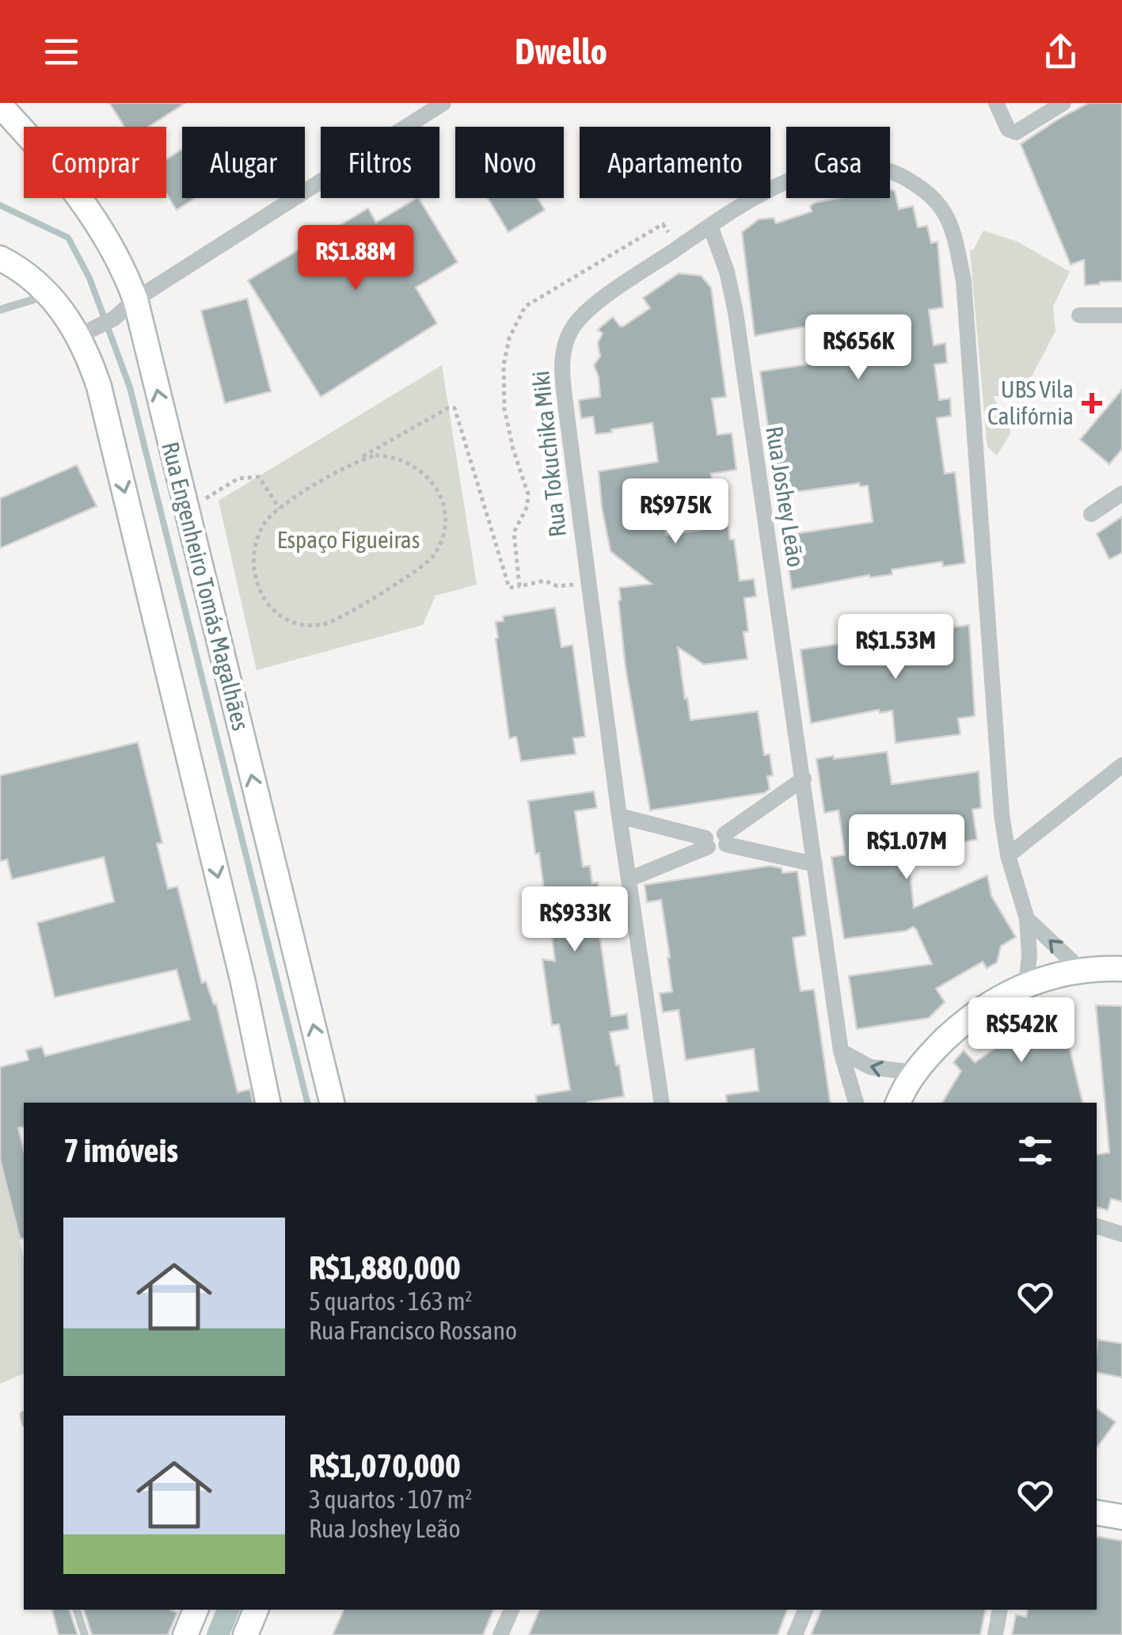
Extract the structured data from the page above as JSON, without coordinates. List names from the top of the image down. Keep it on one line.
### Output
{"streets":{"street":["Rua Tokuchika Miki","Rua Joshey Leão","Rua Engenheiro Tomás Magalhães"]},"crossings":[["Rua Tokuchika Miki","Rua Joshey Leão"]],"parks":["Espaço Figueiras"],"places":{"health":["UBS Vila Califórnia"]},"page":{"header":"Dwello","chip":["Comprar","Alugar","Filtros","Novo","Apartamento","Casa"],"price":["R$1.88M","R$656K","R$975K","R$1.53M","R$1.07M","R$933K","R$542K"],"heading":"7 imóveis","list":[{"name":"R$1,880,000","note":"5 quartos · 163 m² · Rua Francisco Rossano"},{"name":"R$1,070,000","note":"3 quartos · 107 m² · Rua Joshey Leão"}]}}
